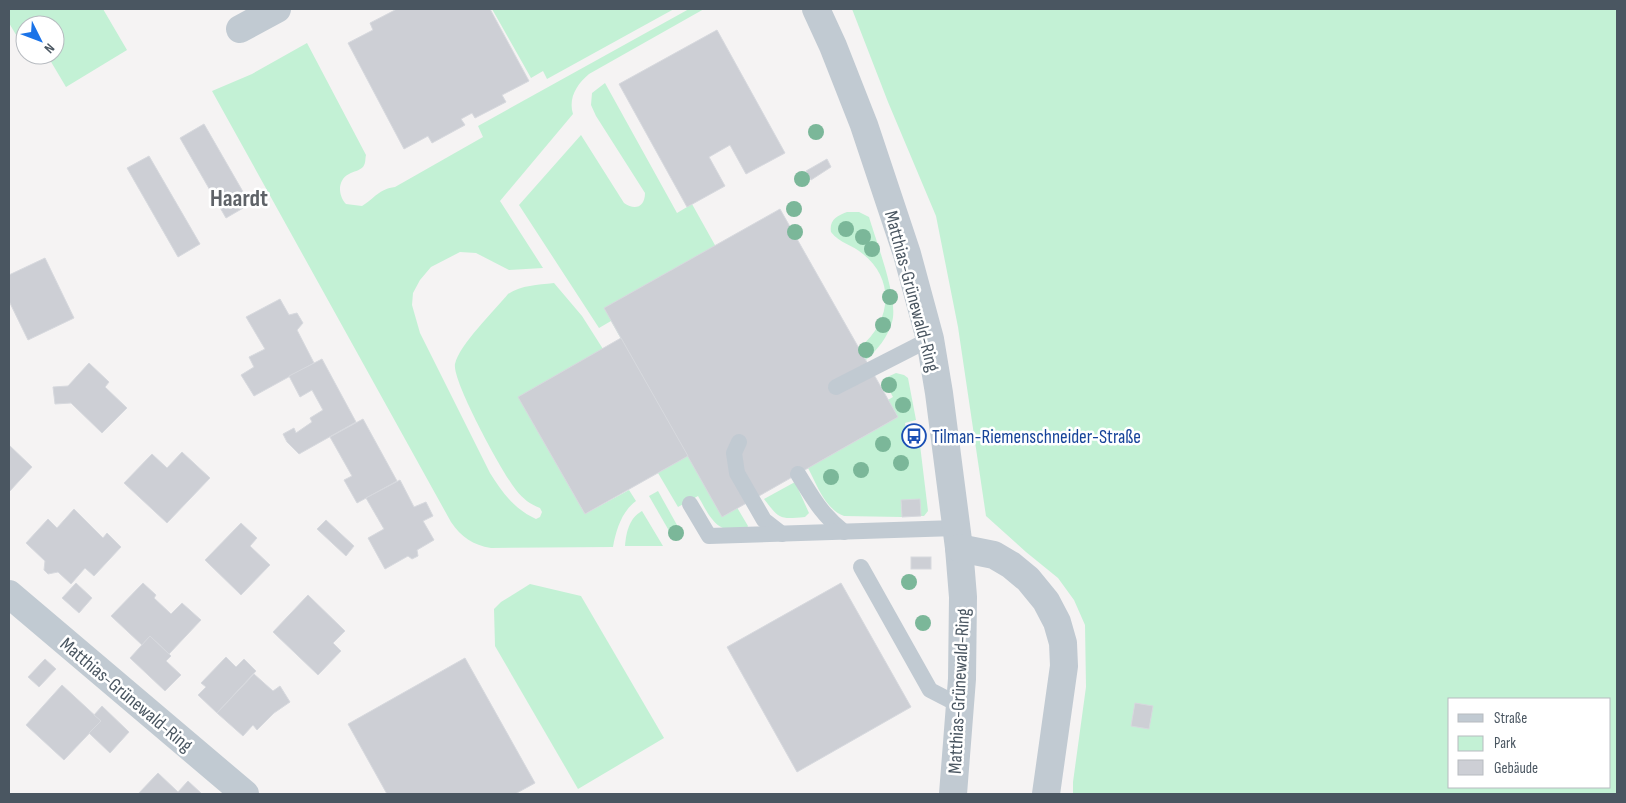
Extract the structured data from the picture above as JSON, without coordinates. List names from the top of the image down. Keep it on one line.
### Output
{"streets":{"street":["Matthias-Grünewald-Ring"]},"districts":["Haardt"],"places":{"bus stop":["Tilman-Riemenschneider-Straße"]},"legend":["Straße","Park","Gebäude"],"north":"bottom right"}
